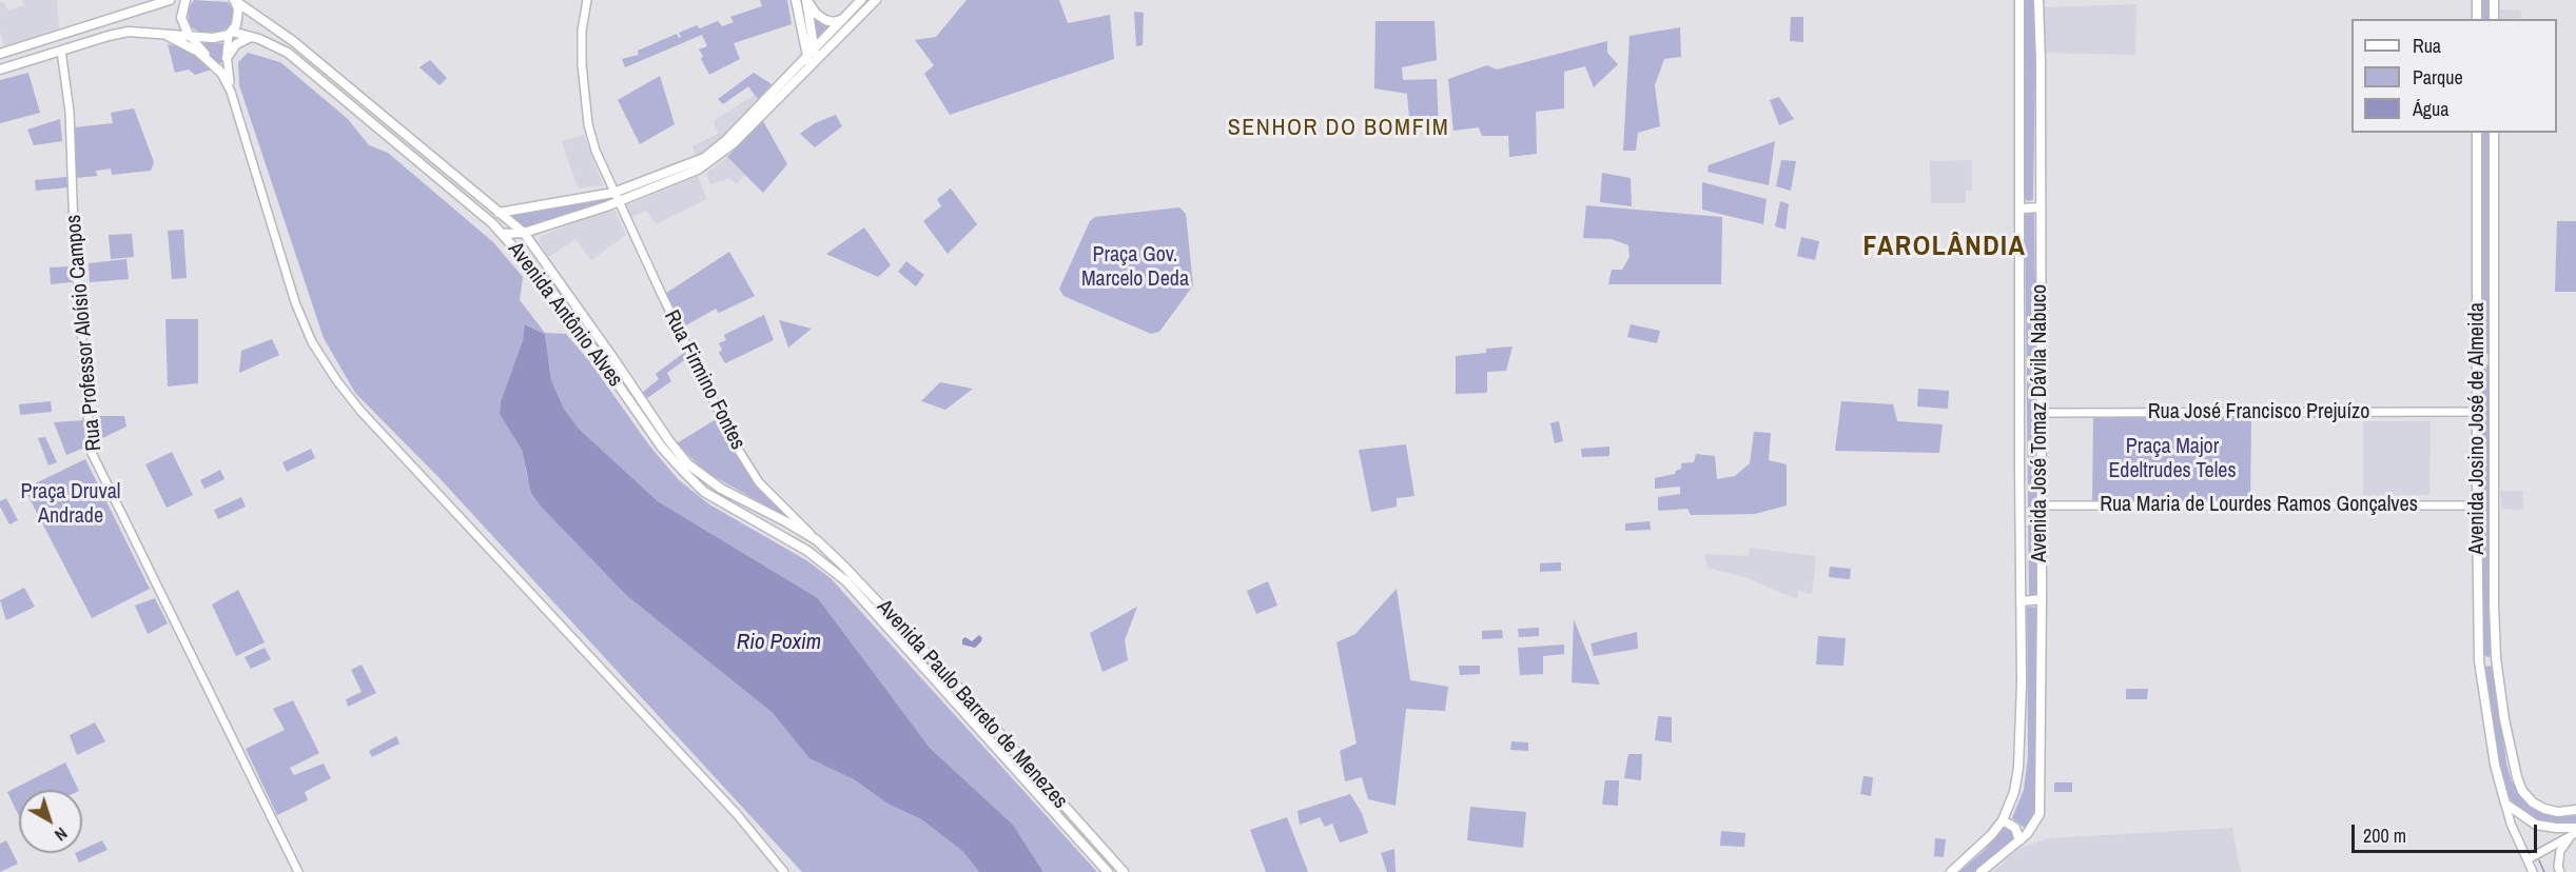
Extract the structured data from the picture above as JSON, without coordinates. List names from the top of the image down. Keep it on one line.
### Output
{"streets":{"main road":["Avenida Antônio Alves","Avenida José Tomaz Dávila Nabuco","Avenida Josino José de Almeida","Avenida Paulo Barreto de Menezes"],"street":["Rua Professor Aloísio Campos","Rua Firmino Fontes","Rua José Francisco Prejuízo","Rua Maria de Lourdes Ramos Gonçalves"]},"crossings":[["Avenida Antônio Alves","Rua Professor Aloísio Campos"],["Avenida Antônio Alves","Rua Firmino Fontes"],["Avenida Antônio Alves","Avenida Paulo Barreto de Menezes"],["Rua Firmino Fontes","Avenida Paulo Barreto de Menezes"],["Rua José Francisco Prejuízo","Avenida José Tomaz Dávila Nabuco"],["Rua José Francisco Prejuízo","Avenida Josino José de Almeida"],["Avenida José Tomaz Dávila Nabuco","Rua Maria de Lourdes Ramos Gonçalves"],["Avenida Josino José de Almeida","Rua Maria de Lourdes Ramos Gonçalves"]],"districts":["SENHOR DO BOMFIM","FAROLÂNDIA"],"water":["Rio Poxim"],"parks":["Praça Gov. Marcelo Deda","Praça Major Edeltrudes Teles","Praça Druval Andrade"],"legend":["Rua","Parque","Água"],"scale_bar":"200 m","north":"bottom right"}
